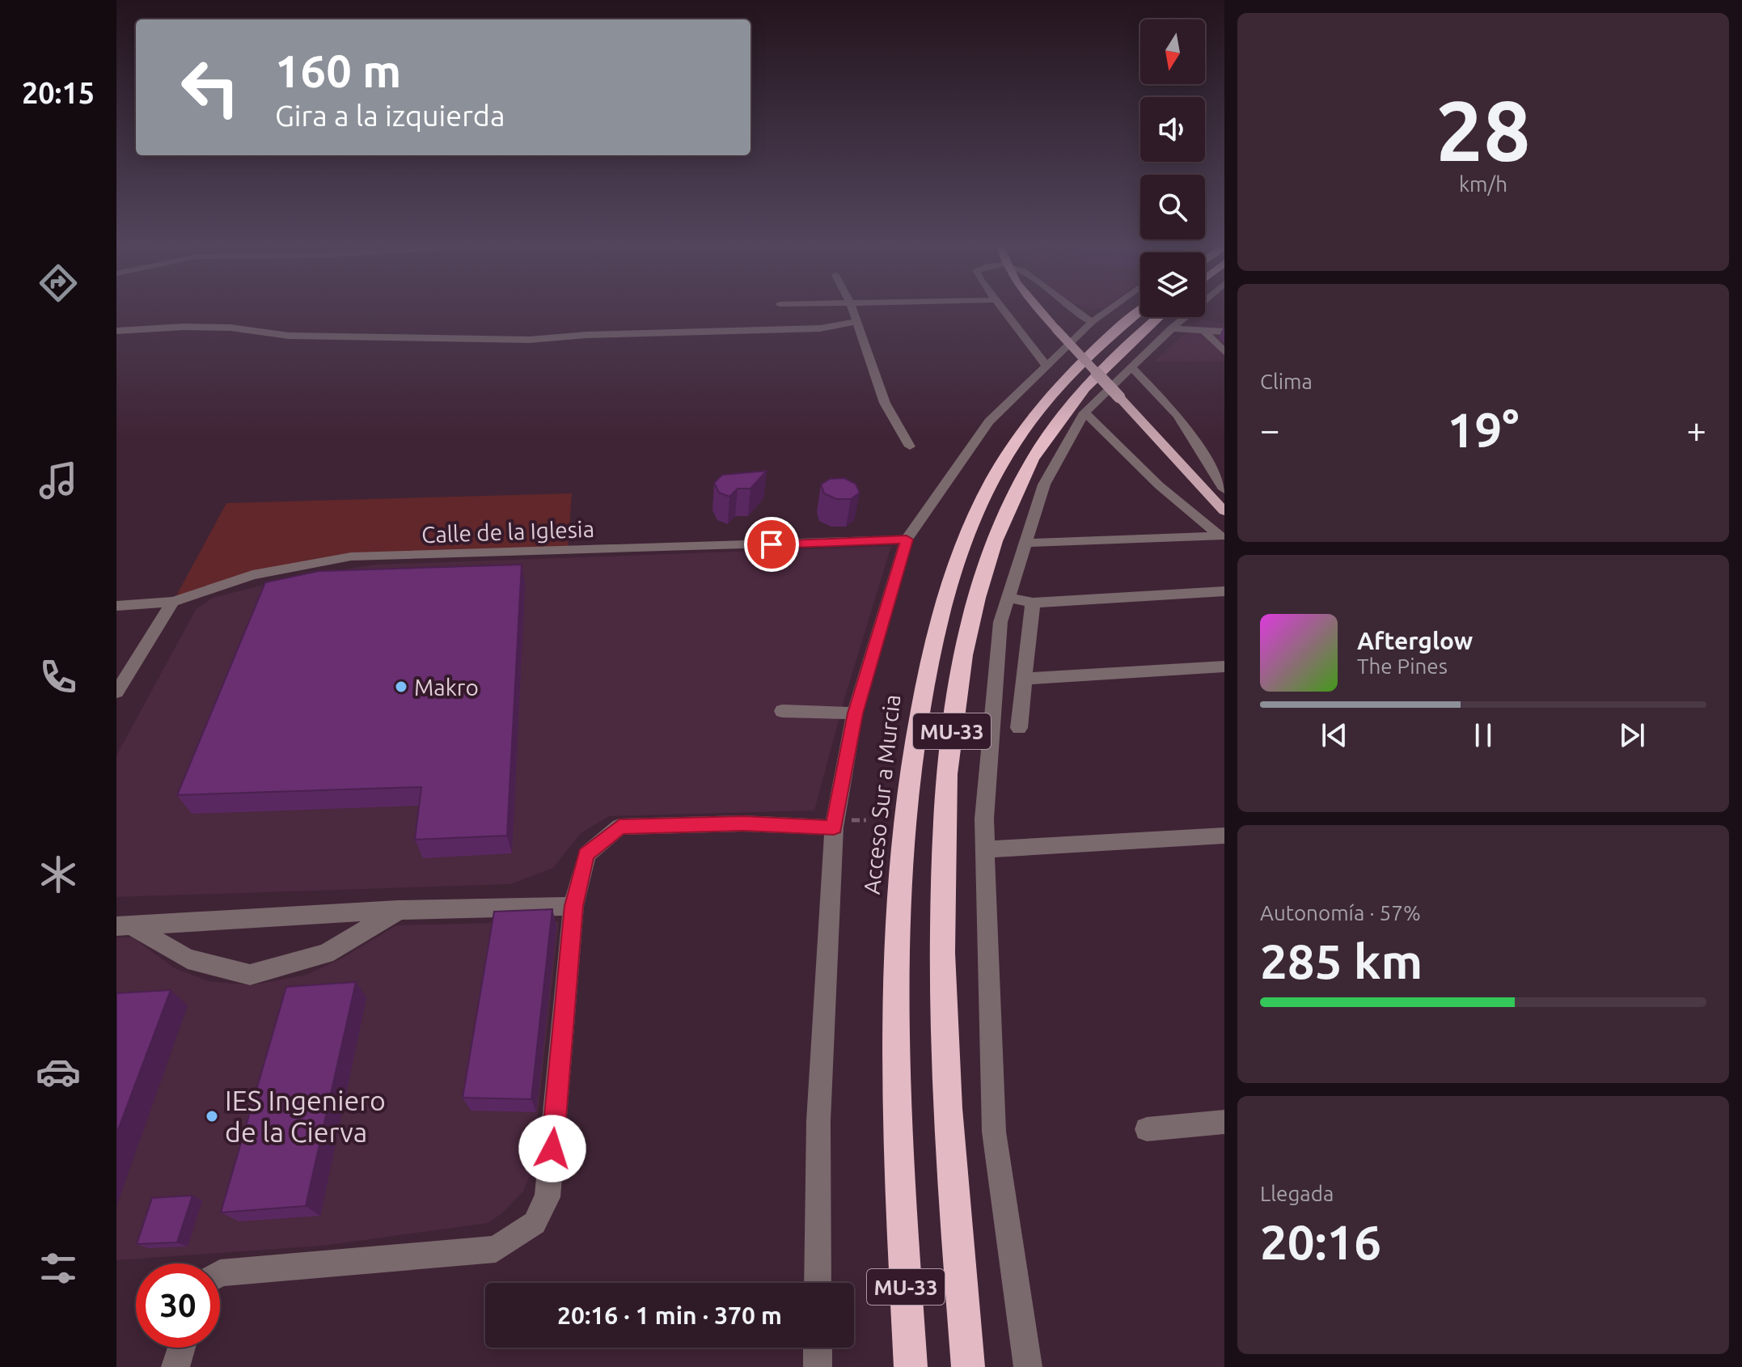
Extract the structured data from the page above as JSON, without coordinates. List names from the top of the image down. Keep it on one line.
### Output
{"streets":{"highway":["MU-33","Acceso Sur a Murcia"],"street":["Calle de la Iglesia"]},"places":["Makro","IES Ingeniero de la Cierva"],"north":"bottom","page":{"tabs":"20:15","tile":[["28","km/h"],"Clima",["Autonomía · 57%","285 km"],["Llegada","20:16"]],"turn":["160 m","Gira a la izquierda"],"heat":["−","19°","+"],"song":["Afterglow","The Pines"],"limit":"30","trip":"20:16 · 1 min · 370 m"}}
